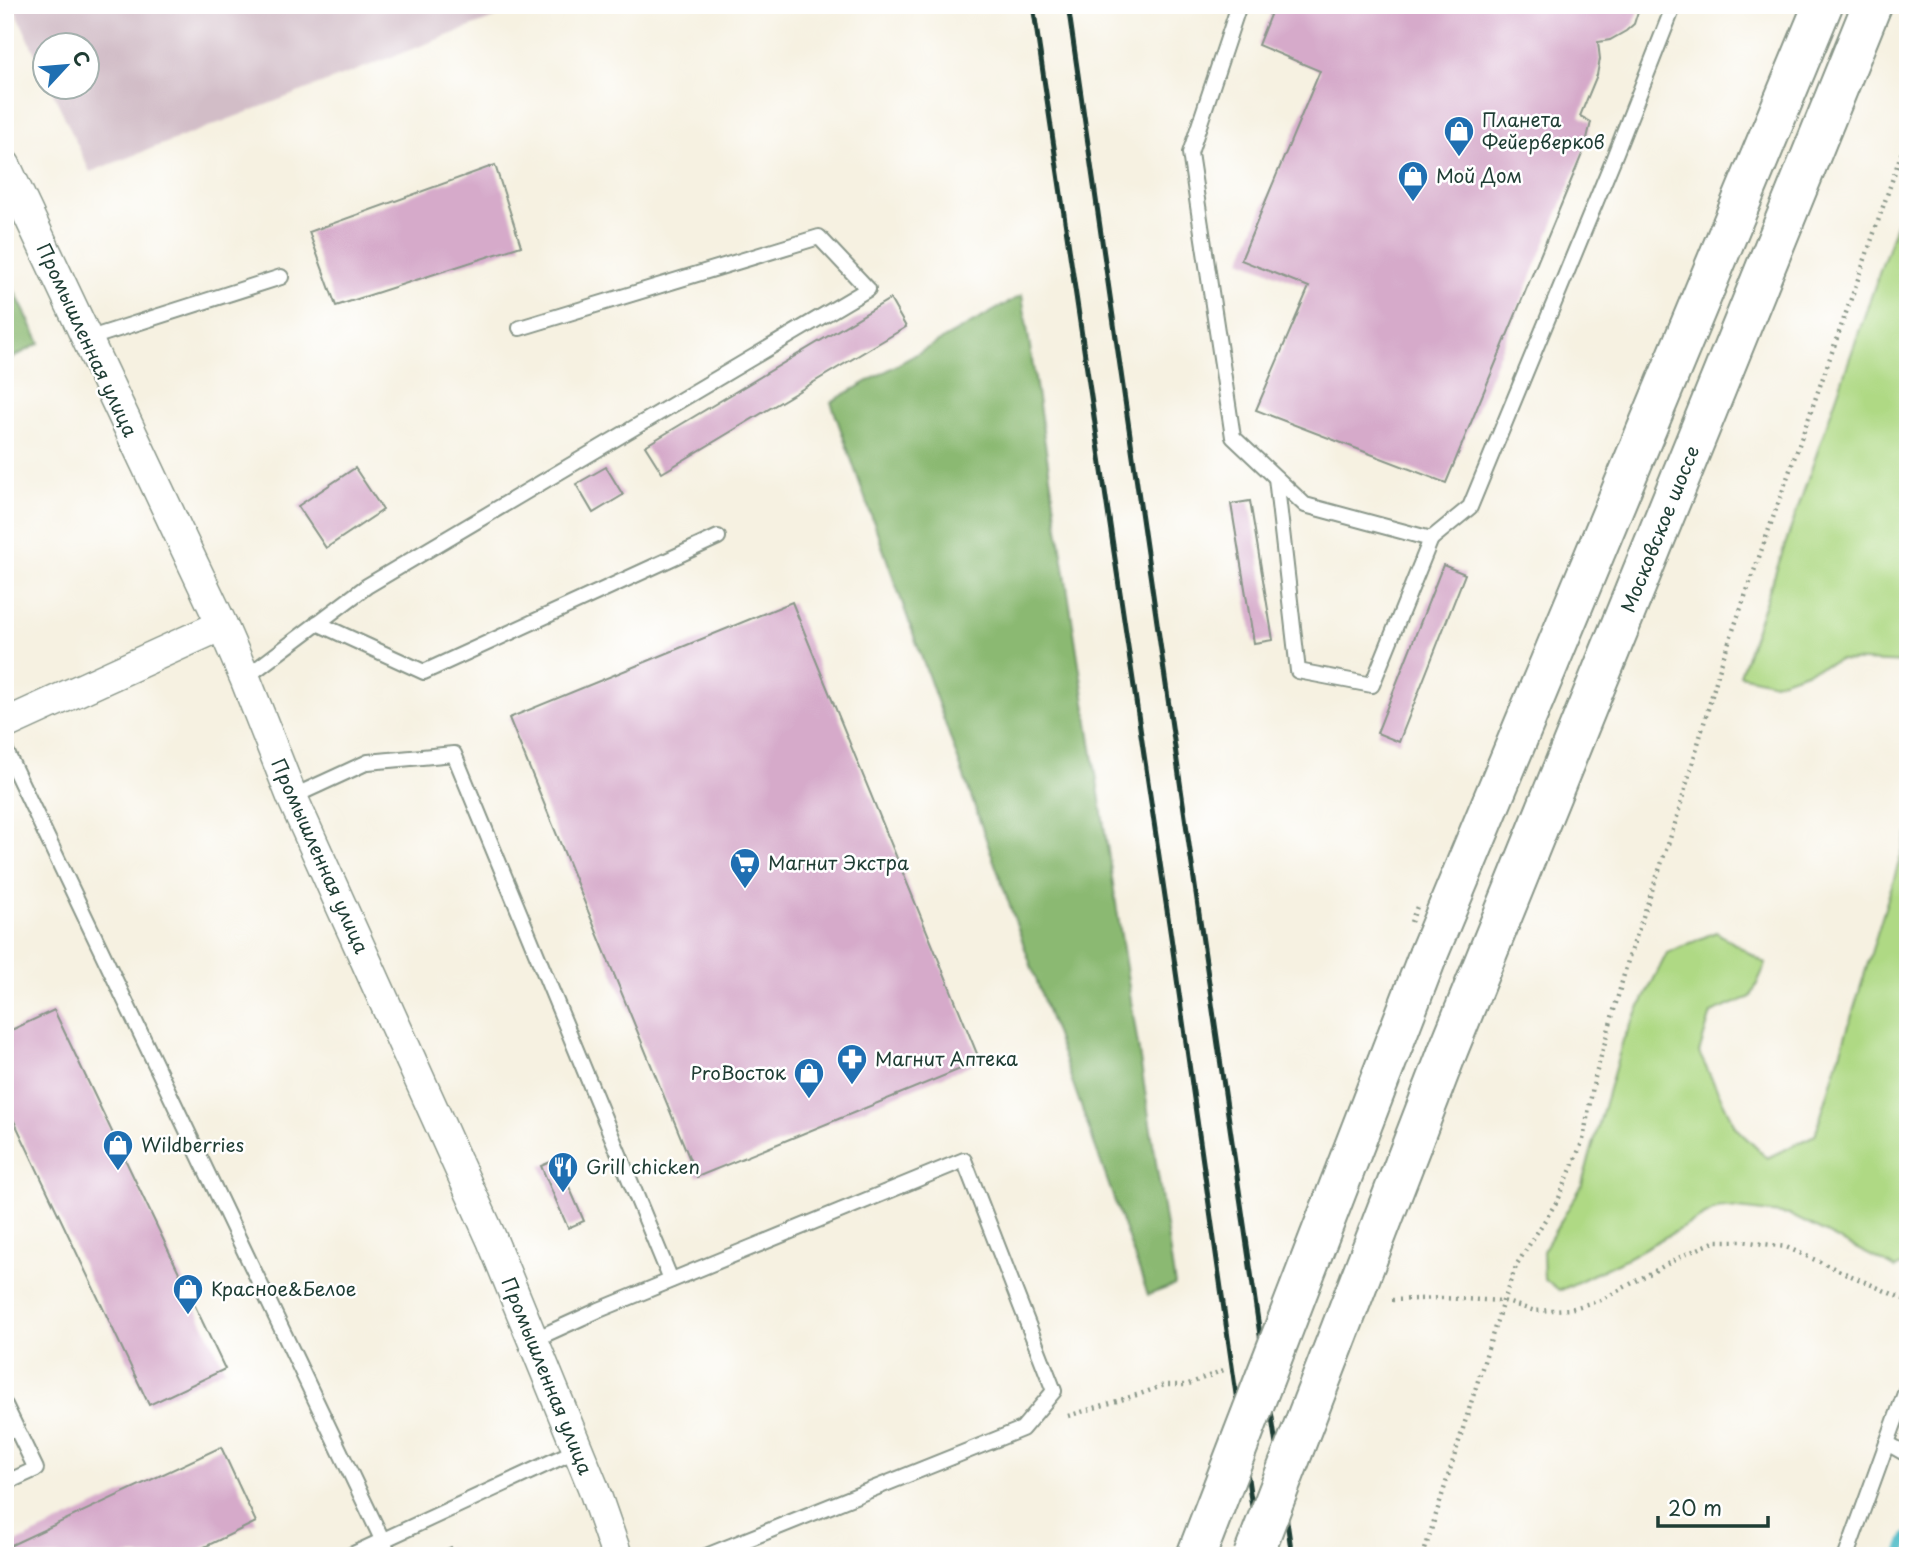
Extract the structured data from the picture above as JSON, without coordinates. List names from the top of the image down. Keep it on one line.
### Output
{"streets":{"main road":["Московское шоссе"],"street":["Промышленная улица"]},"places":{"shop":["Планета Фейерверков","Мой Дом","ProВосток","Wildberries","Красное&Белое"],"supermarket":["Магнит Экстра"],"pharmacy":["Магнит Аптека"],"restaurant":["Grill chicken"]},"scale_bar":"20 m","north":"top right"}
